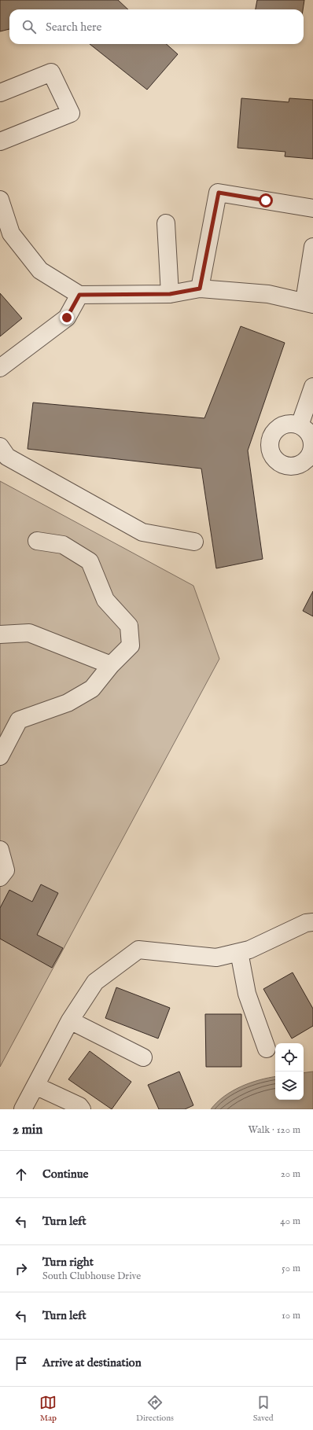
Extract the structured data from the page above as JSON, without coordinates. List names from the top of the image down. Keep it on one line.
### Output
{"page":{"search":"Search here","heading":["2 min","Walk · 120 m"],"list":[["Continue","20 m"],["Turn left","40 m"],["Turn right","South Clubhouse Drive","50 m"],["Turn left","10 m"],"Arrive at destination"],"nav":["Map","Directions","Saved"]}}
